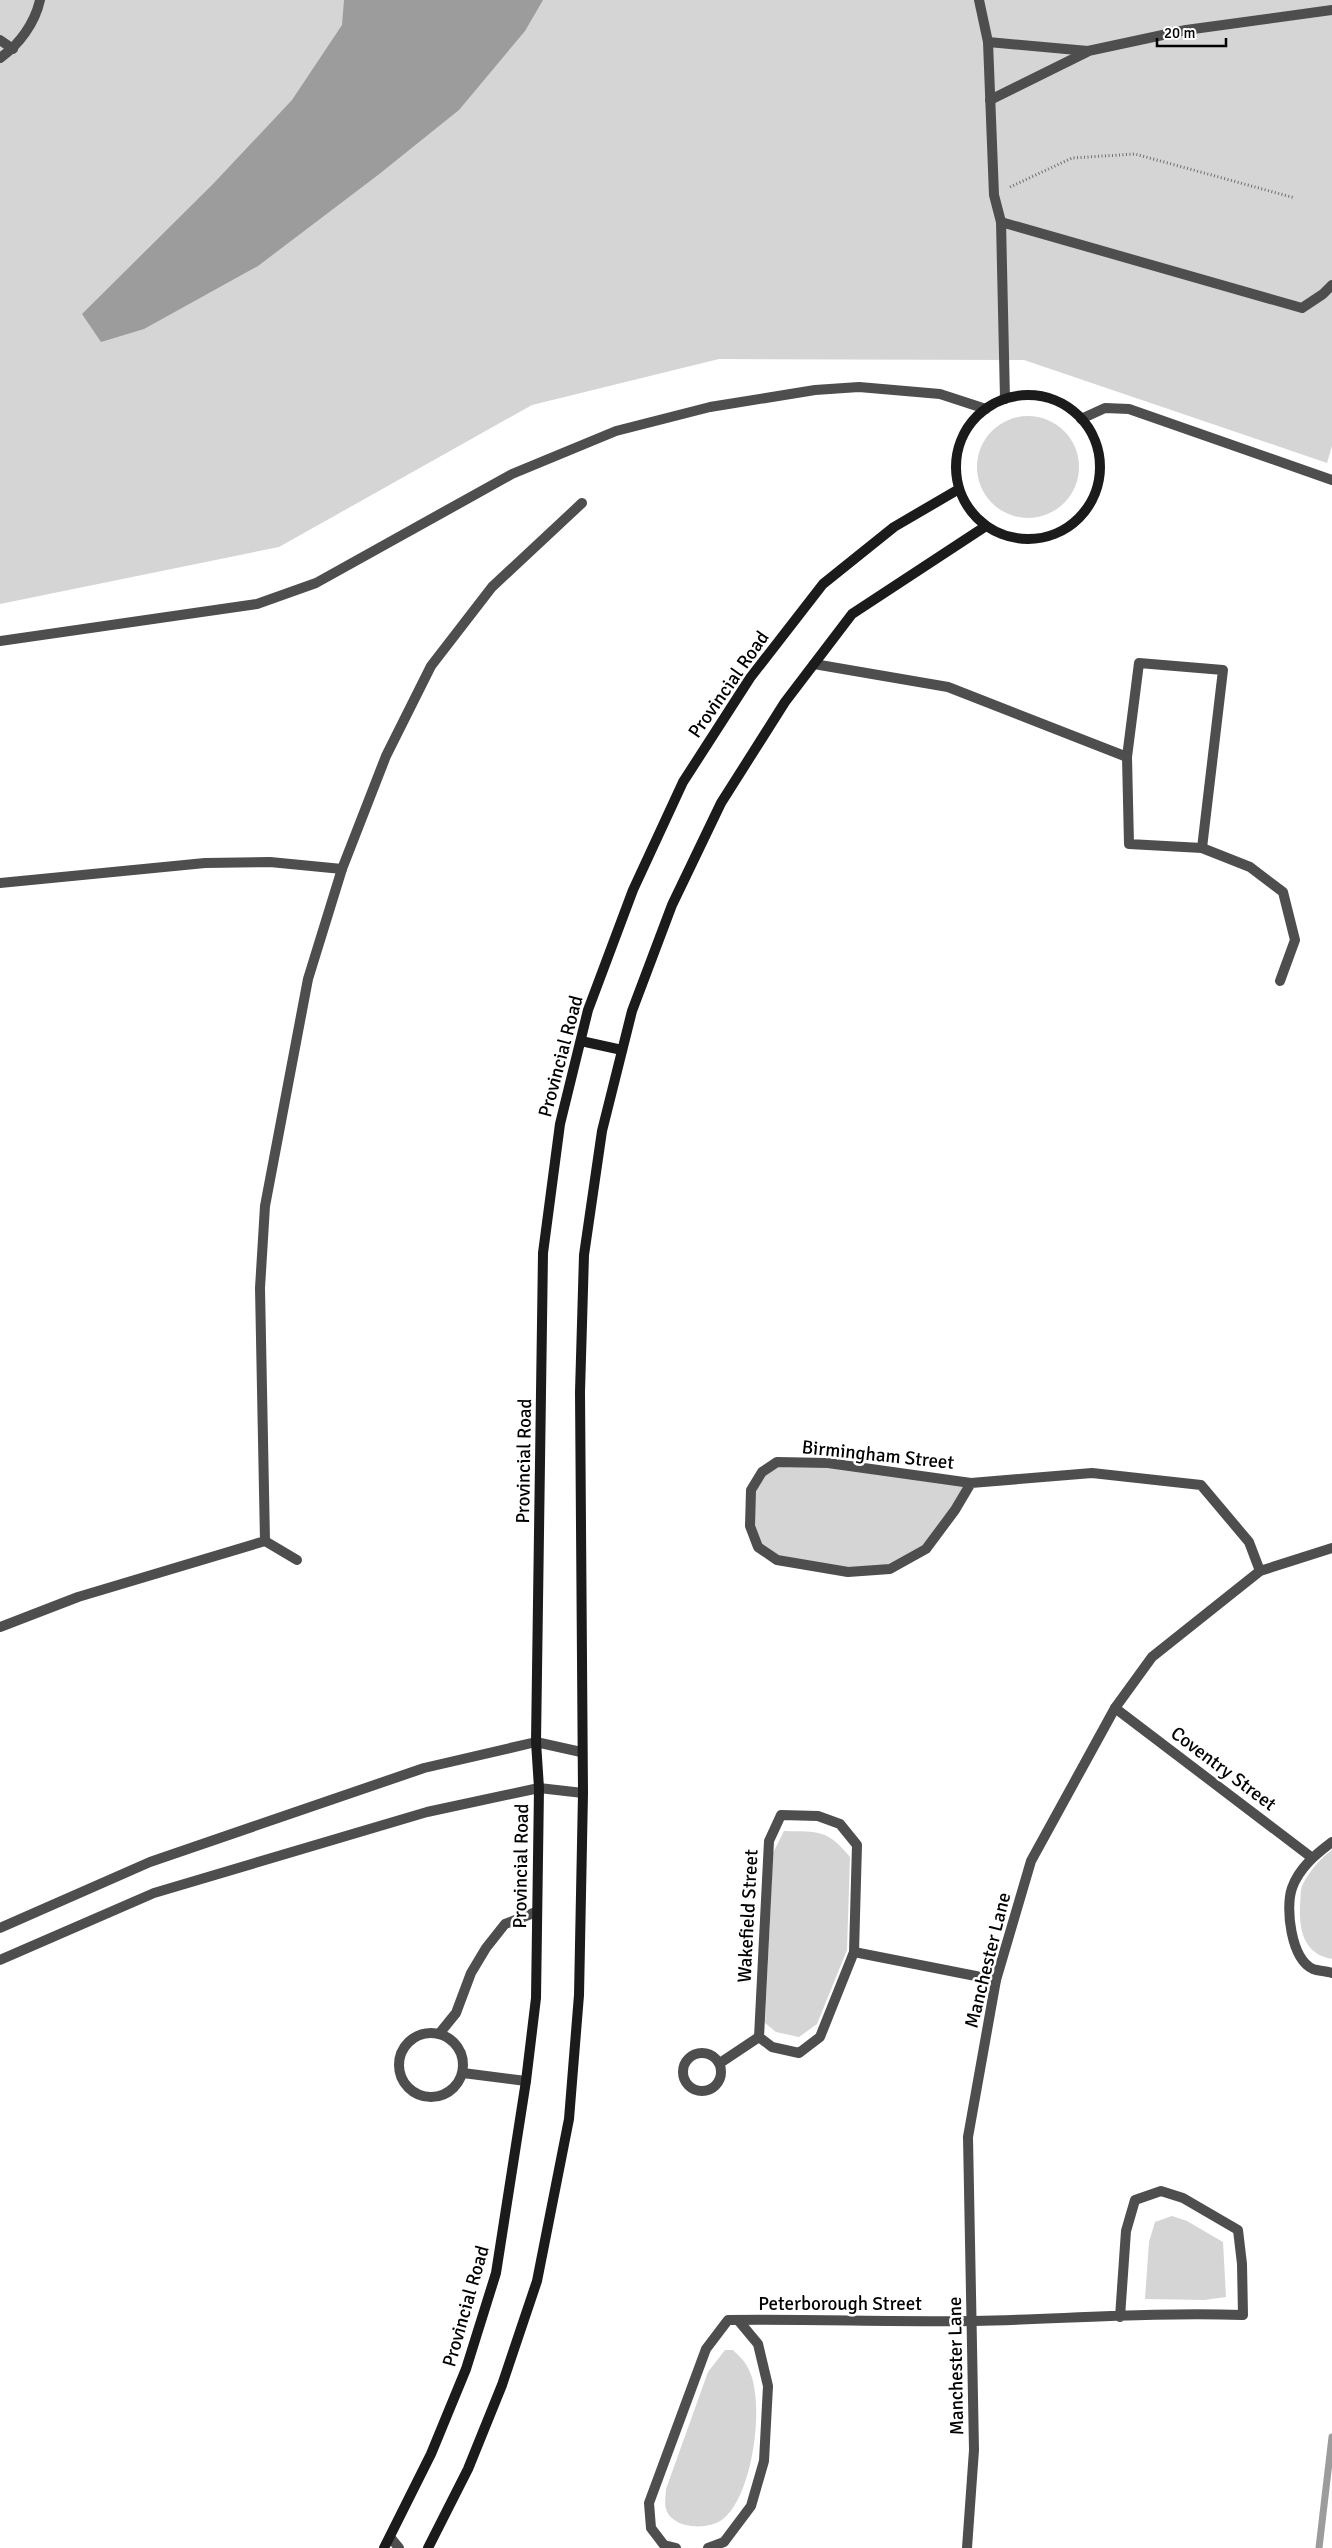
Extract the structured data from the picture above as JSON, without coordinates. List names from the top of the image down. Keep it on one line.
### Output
{"streets":{"street":["Provincial Road","Birmingham Street","Coventry Street","Wakefield Street","Manchester Lane","Peterborough Street"]},"crossings":[["Birmingham Street","Manchester Lane"],["Coventry Street","Manchester Lane"],["Manchester Lane","Peterborough Street"]],"scale_bar":"20 m"}
